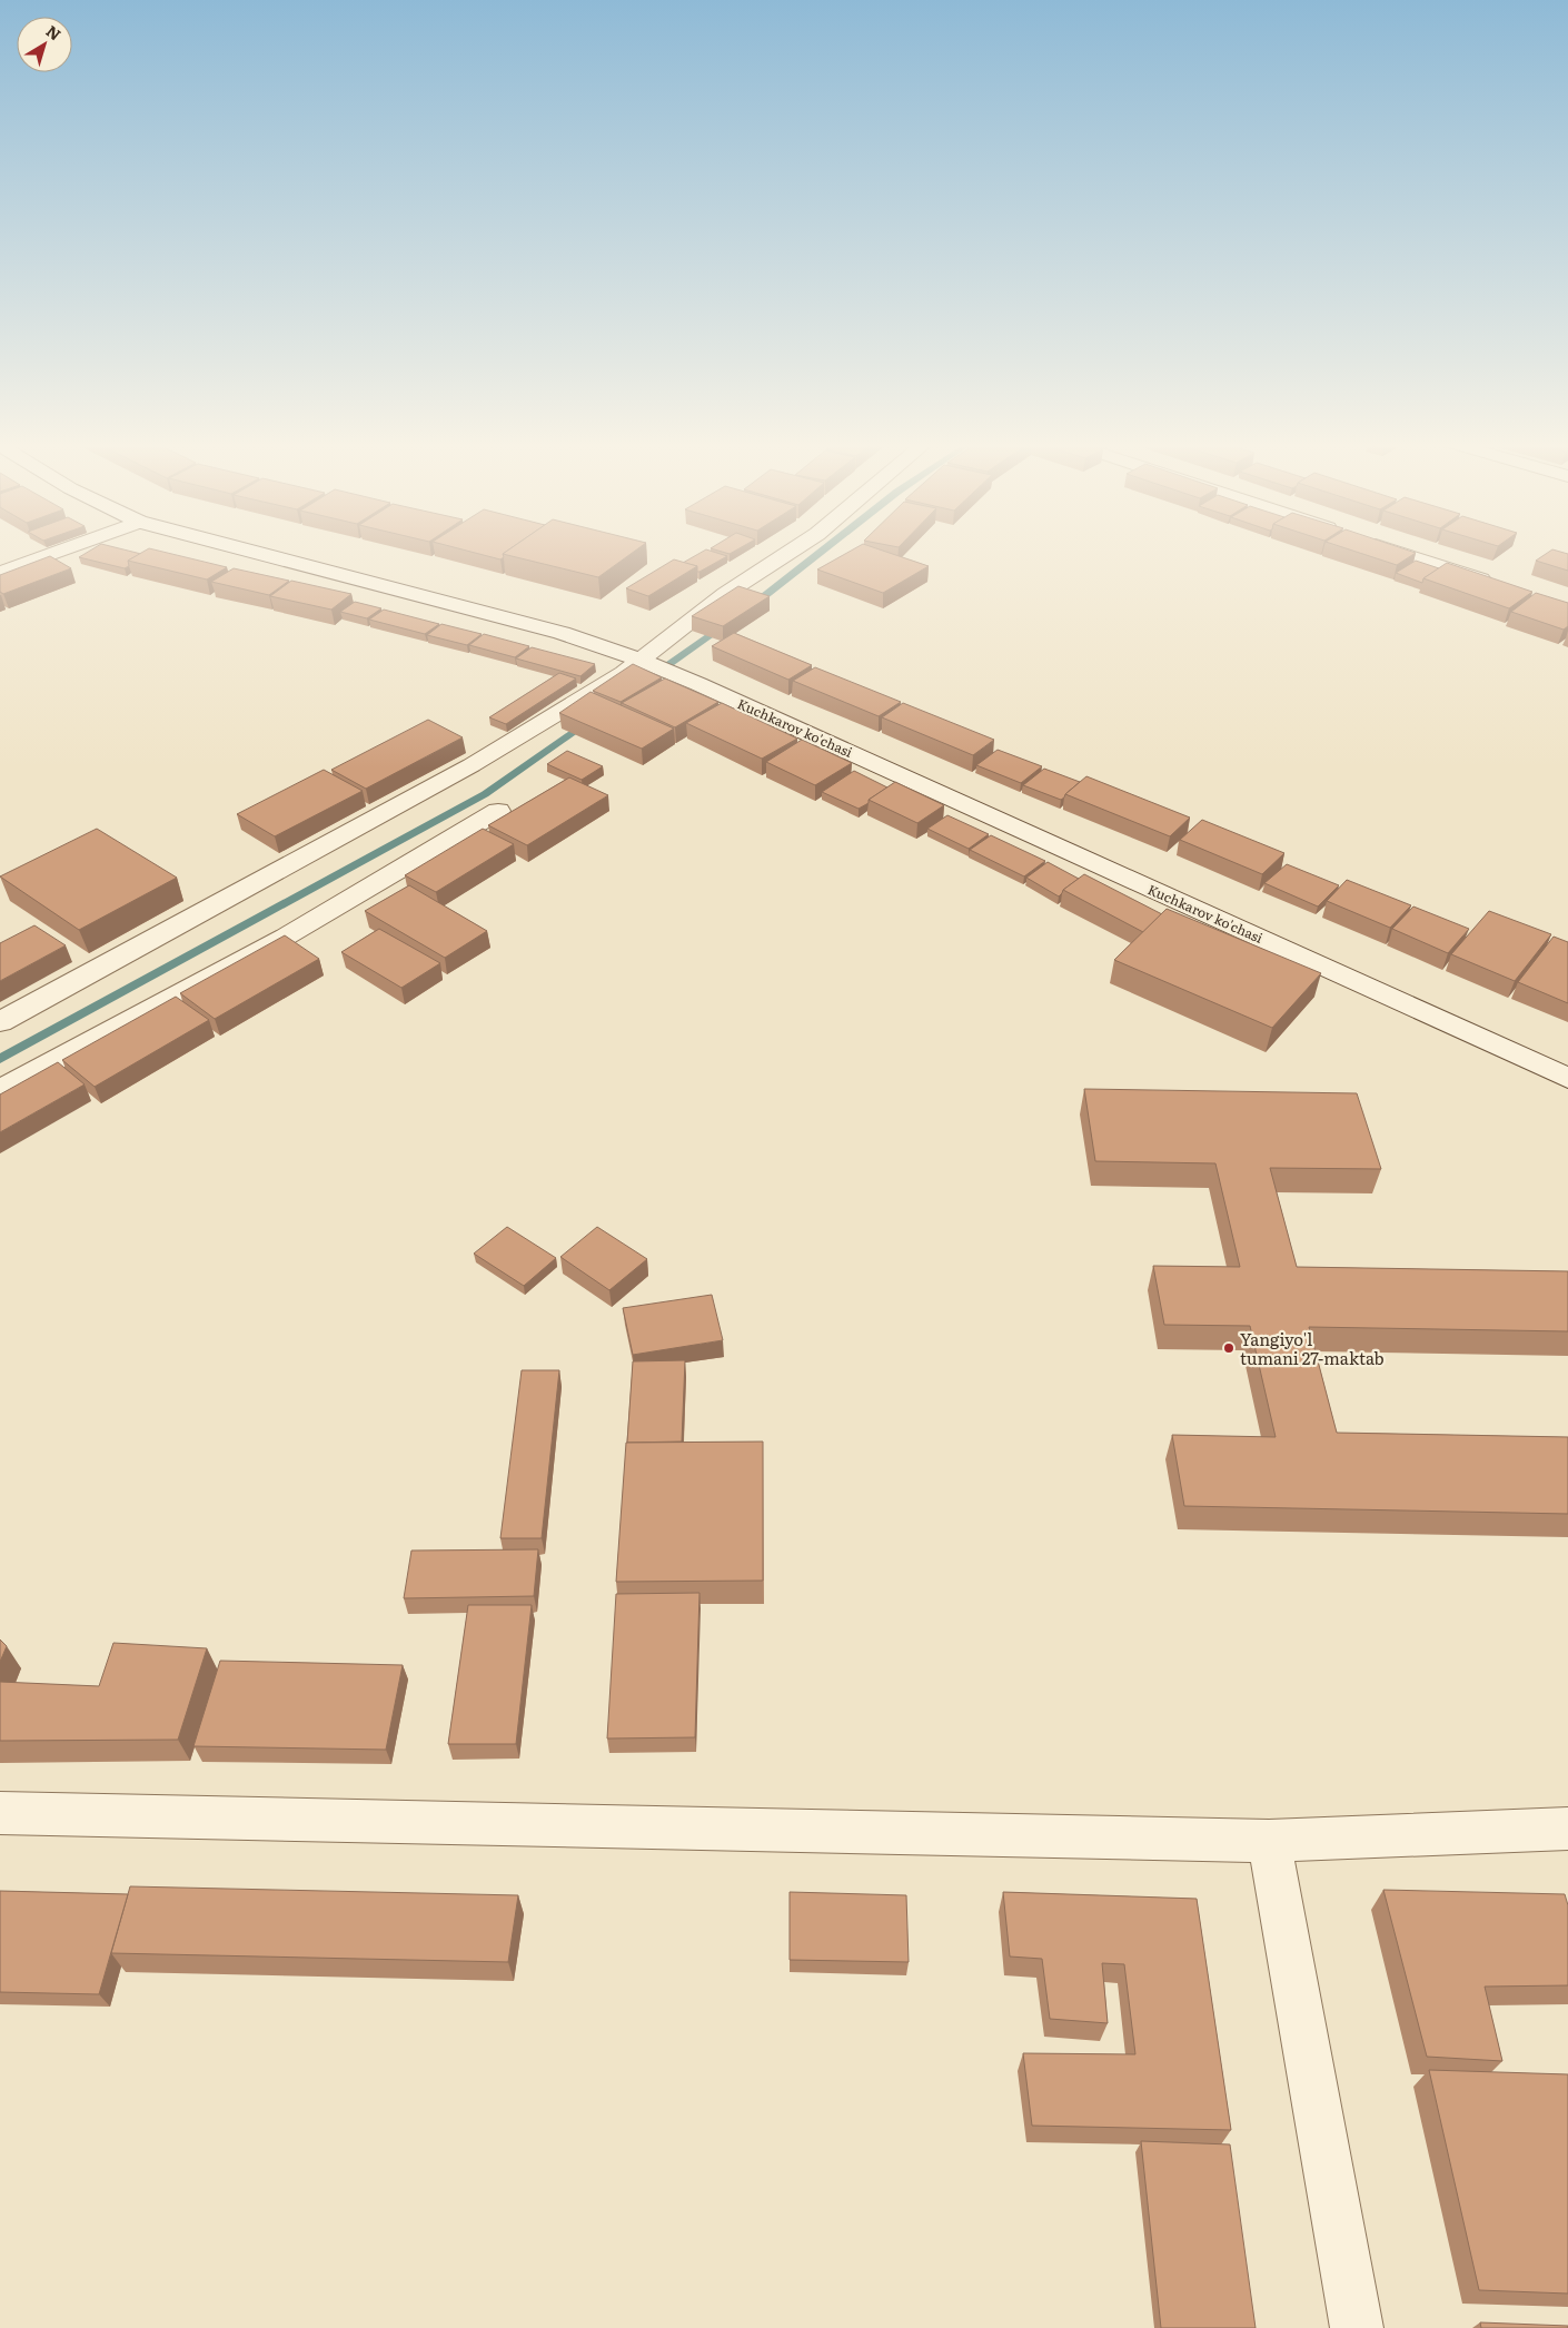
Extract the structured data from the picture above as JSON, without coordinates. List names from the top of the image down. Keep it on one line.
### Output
{"streets":{"street":["Kuchkarov ko'chasi"]},"places":["Yangiyo'l tumani 27-maktab"],"north":"top right"}
